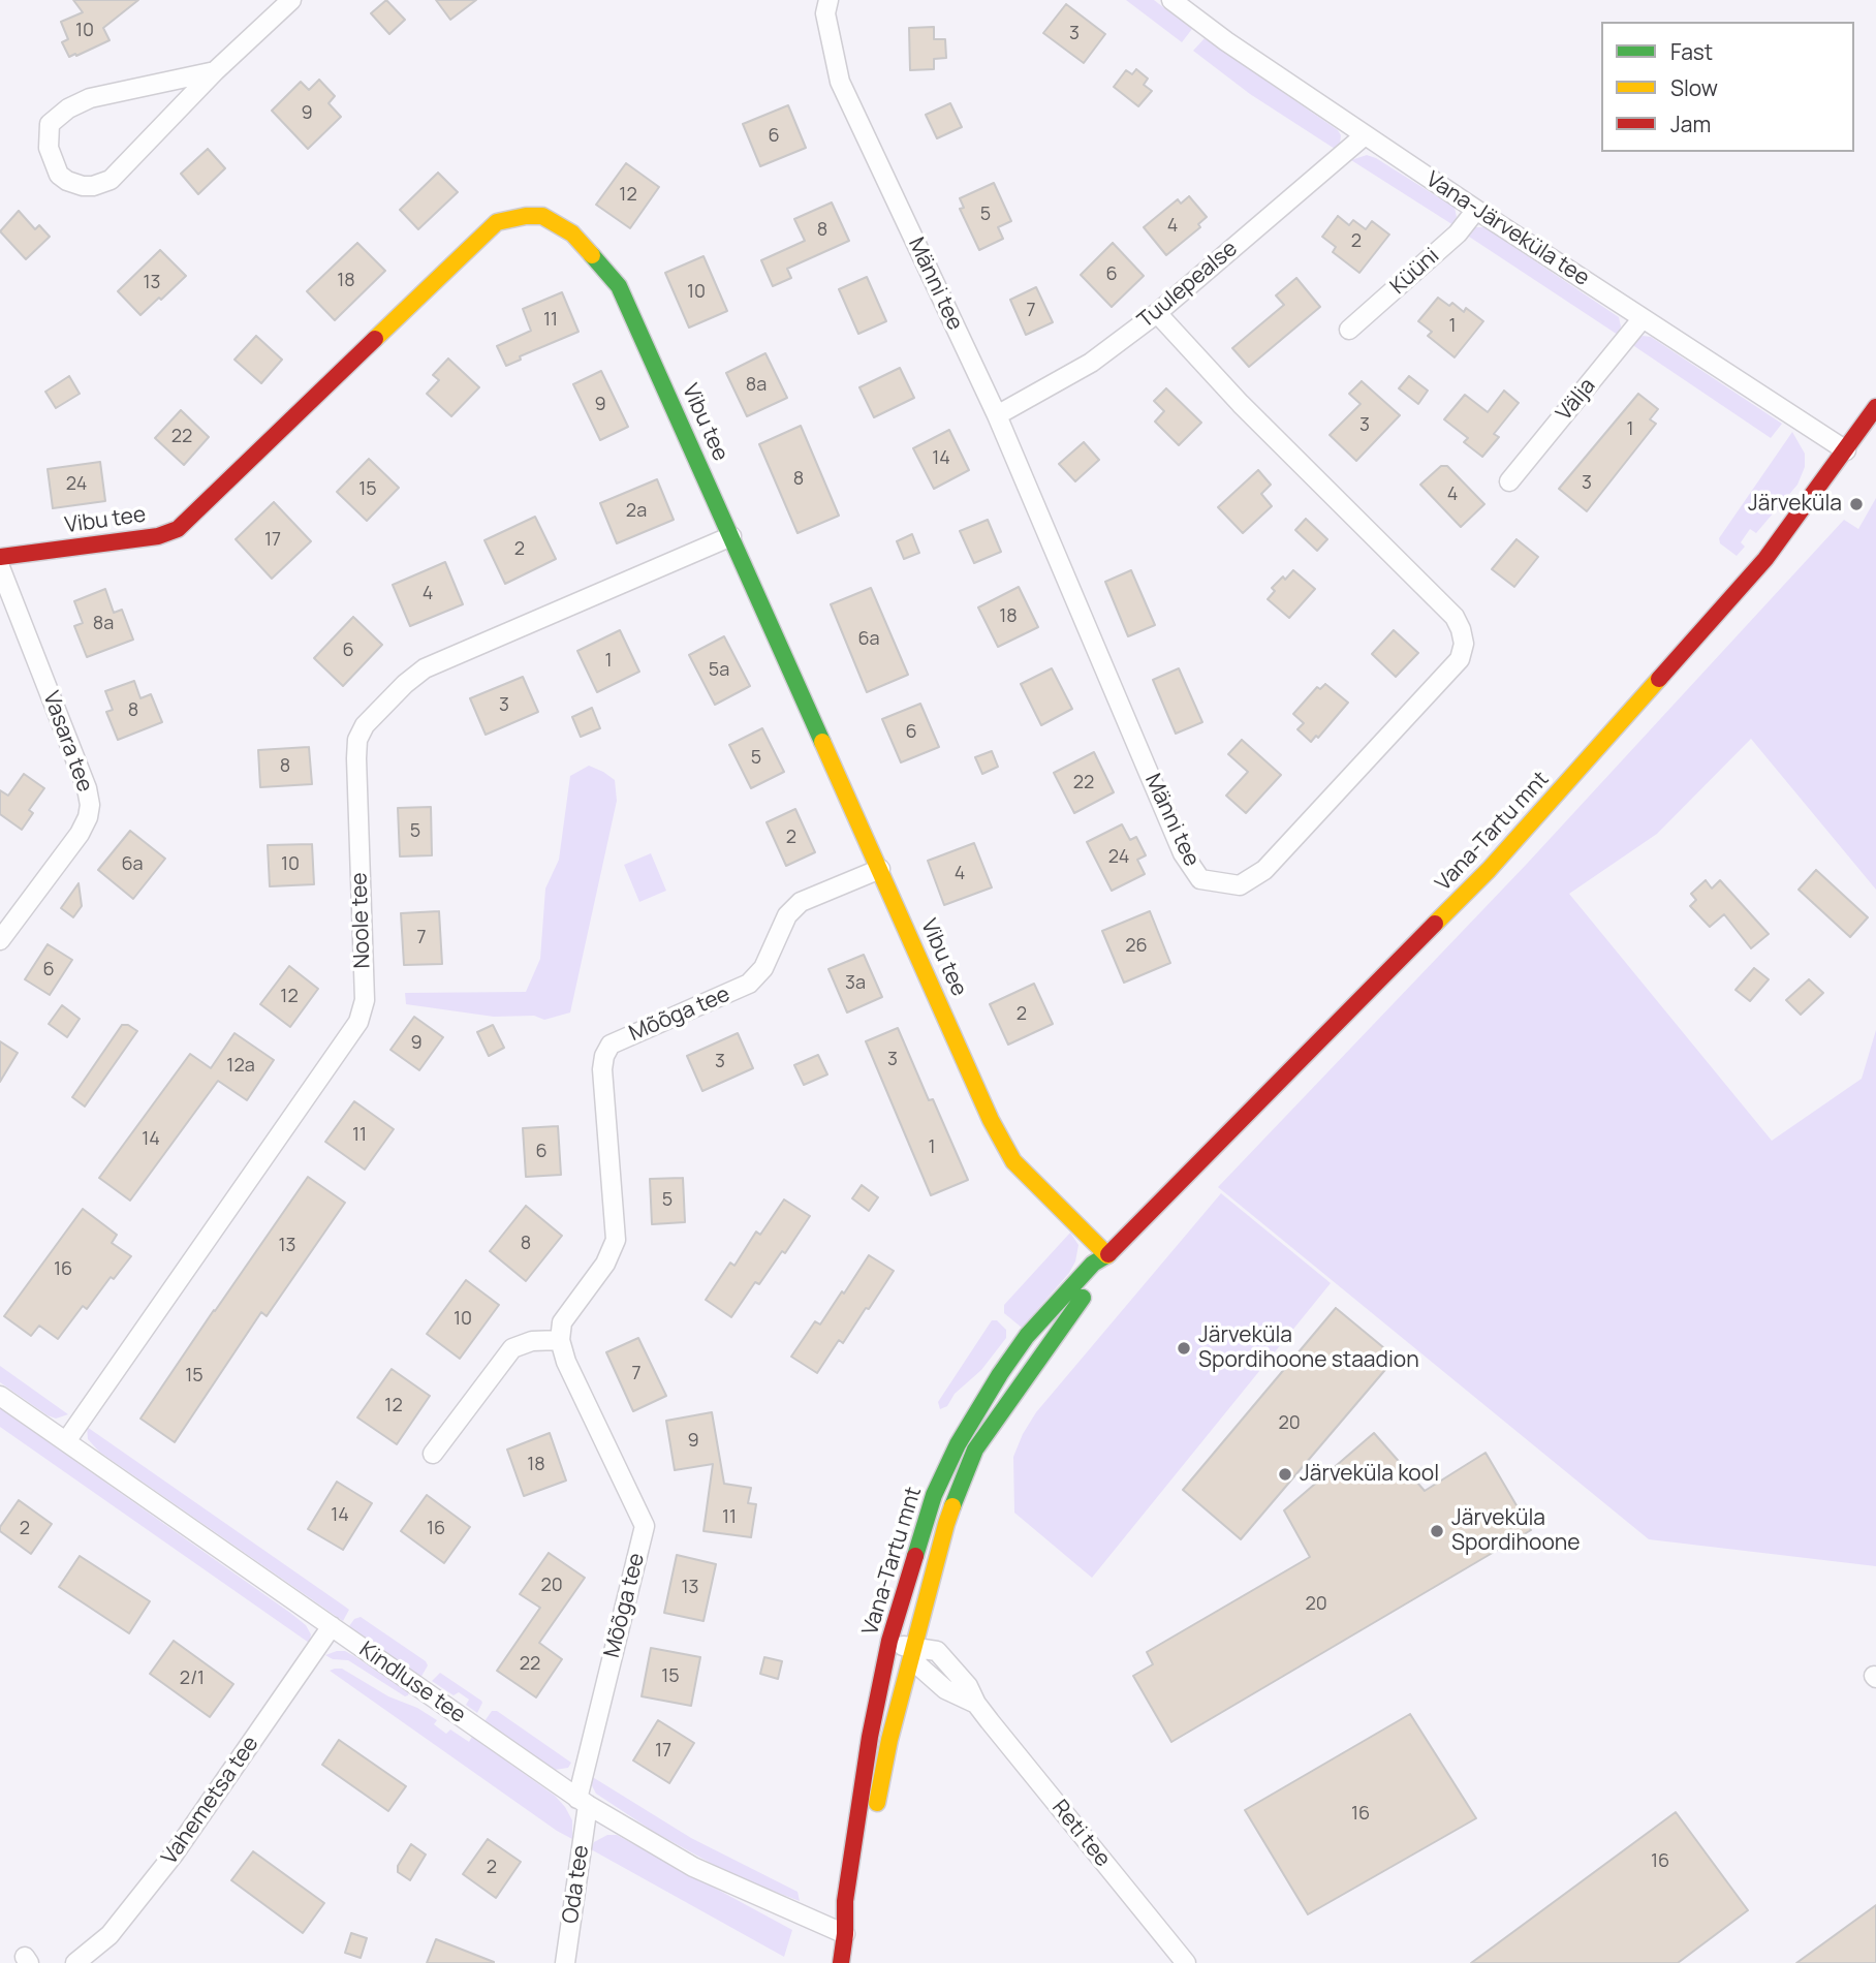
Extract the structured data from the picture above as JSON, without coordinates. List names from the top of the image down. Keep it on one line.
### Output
{"streets":{"street":["Vana-Järveküla tee","Küüni","Männi tee","Tuulepealse","Välja","Vibu tee","Vasara tee","Vana-Tartu mnt","Noole tee","Mõõga tee","Kindluse tee","Vahemetsa tee","Reti tee","Oda tee"]},"crossings":[["Vana-Järveküla tee","Küüni"],["Vana-Järveküla tee","Tuulepealse"],["Vana-Järveküla tee","Välja"],["Vana-Järveküla tee","Vana-Tartu mnt"],["Männi tee","Tuulepealse"],["Vibu tee","Vana-Tartu mnt"],["Vibu tee","Noole tee"],["Vibu tee","Mõõga tee"],["Vana-Tartu mnt","Kindluse tee"],["Vana-Tartu mnt","Reti tee"],["Noole tee","Kindluse tee"],["Mõõga tee","Kindluse tee"],["Mõõga tee","Oda tee"],["Kindluse tee","Vahemetsa tee"],["Kindluse tee","Oda tee"]],"places":["Järveküla","Järveküla Spordihoone staadion","Järveküla kool","Järveküla Spordihoone"],"house_numbers":["10","3","9","6","12","5","4","8","2","6","18","13","10","7","11","1","8a","9","3","1","22","14","8","3","24","15","4","2a","17","2","4","18","8a","6a","6","1","5a","3","8","6","5","8","22","5","2","24","6a","10","4","7","26","6","3a","12","2","9","3","3","12a","11","14","1","6","5","8","13","16","10","7","15","12","20","9","18","14","11","2","16","20","13","20","22","15","2/1","17","16","16","2"],"legend":["Fast","Slow","Jam"]}
